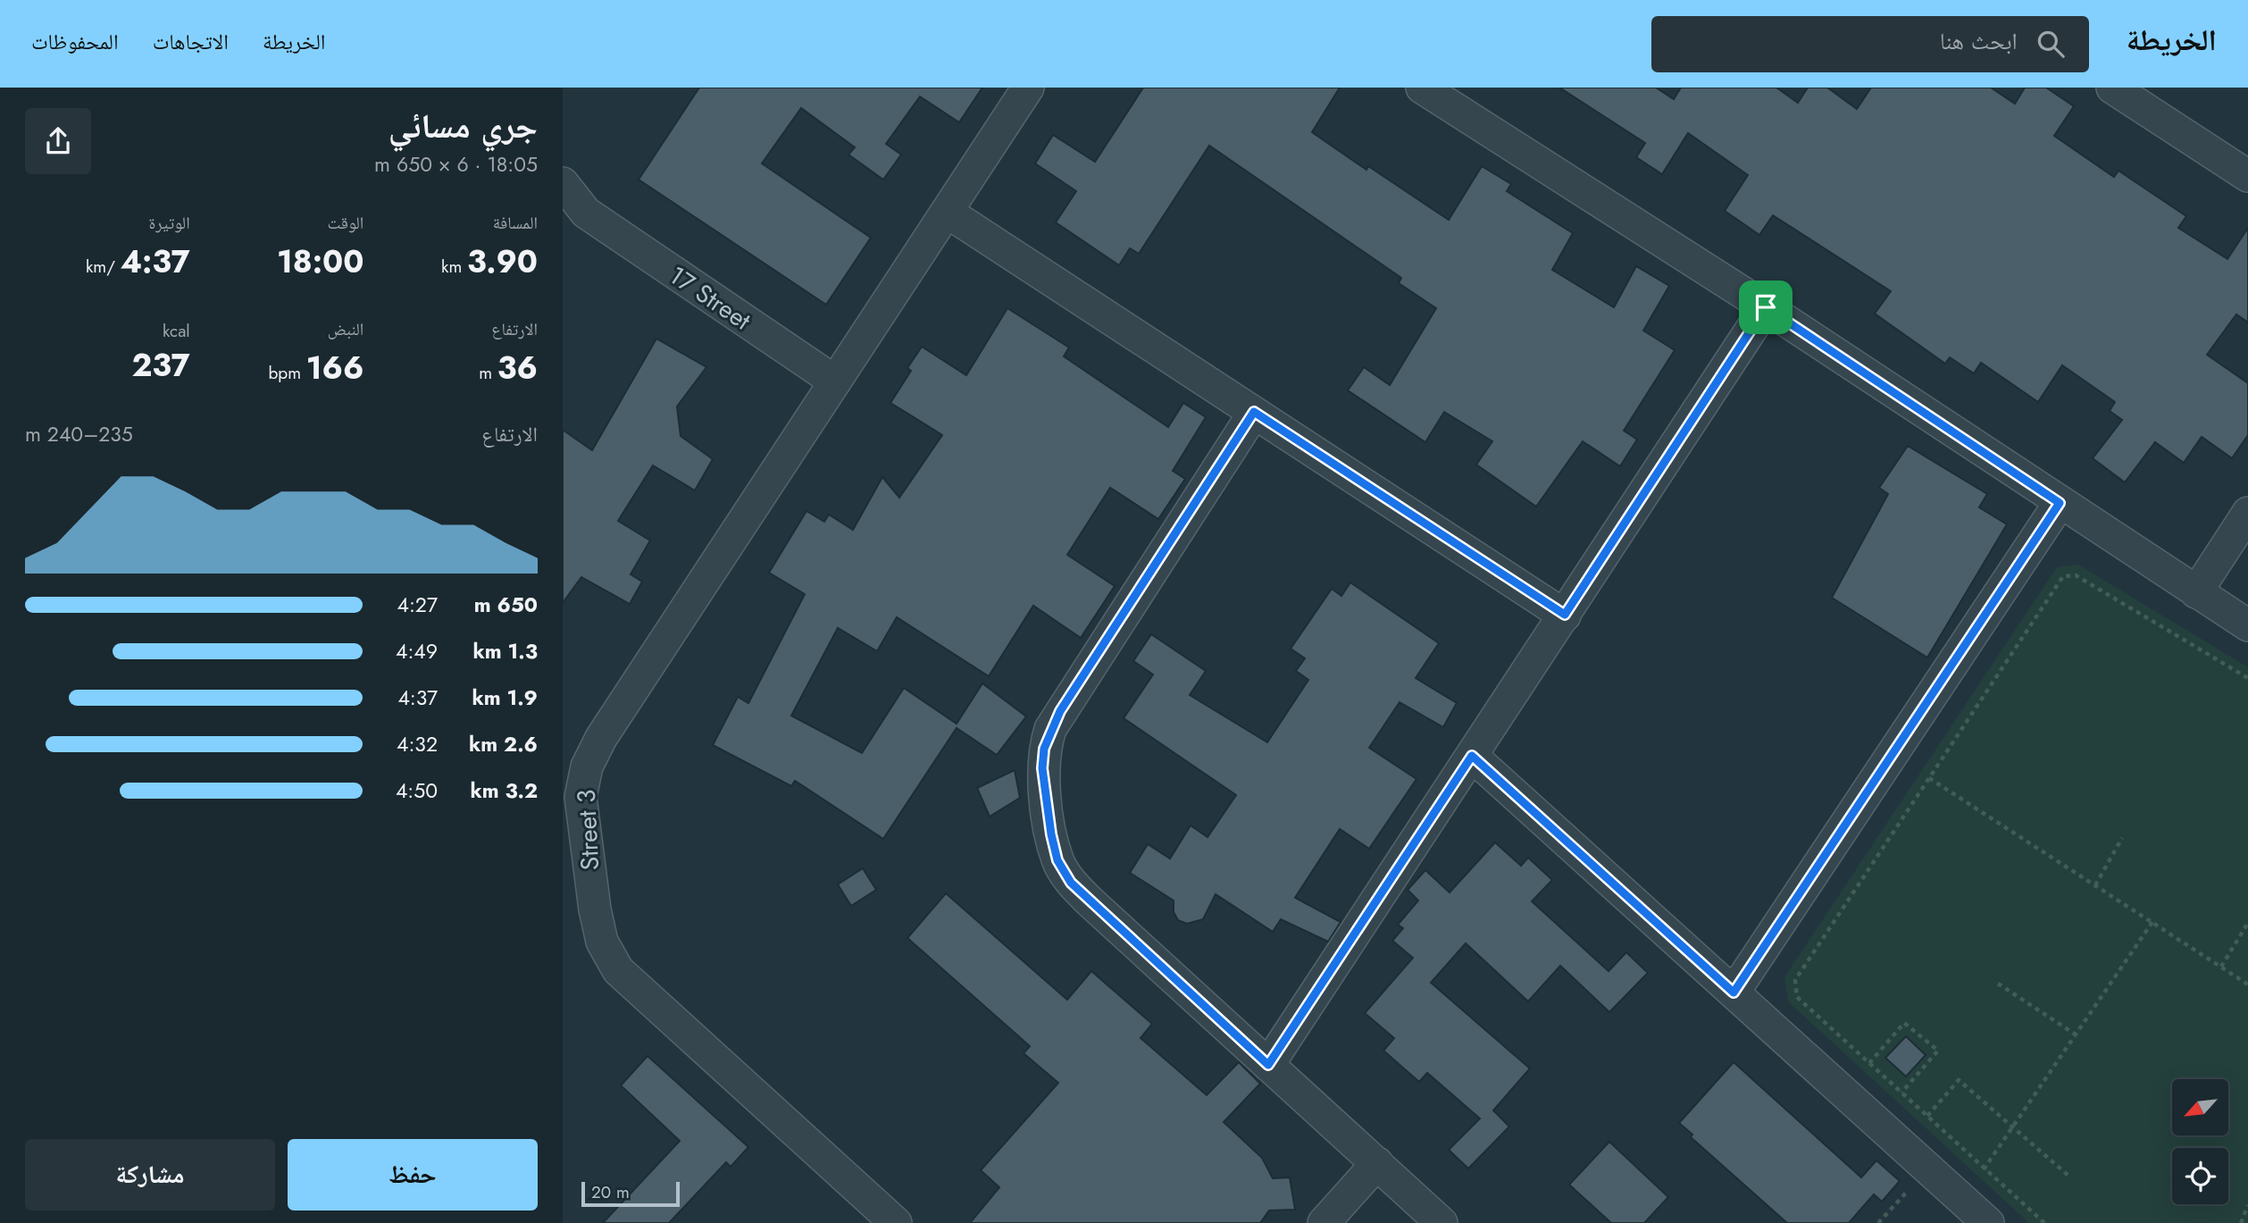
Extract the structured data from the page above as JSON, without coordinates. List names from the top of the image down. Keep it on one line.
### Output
{"streets":{"street":["17 Street","Street 3"]},"crossings":[["17 Street","Street 3"]],"scale_bar":"20 m","north":"bottom left","page":{"header":"الخريطة","search":"ابحث هنا","nav":["الخريطة","الاتجاهات","المحفوظات"],"heading":["جري مسائي","18:05 · 6 × 650 m"],"stats":[["المسافة","3.90 km"],["الوقت","18:00"],["الوتيرة","4:37 /km"],["الارتفاع","36 m"],["النبض","166 bpm"],["kcal","237"]],"chart":["الارتفاع","235–240 m"],"list":[{"name":"650 m","note":"4:27"},{"name":"1.3 km","note":"4:49"},{"name":"1.9 km","note":"4:37"},{"name":"2.6 km","note":"4:32"},{"name":"3.2 km","note":"4:50"}],"buttons":["حفظ","مشاركة"],"scale":"20 m"}}
